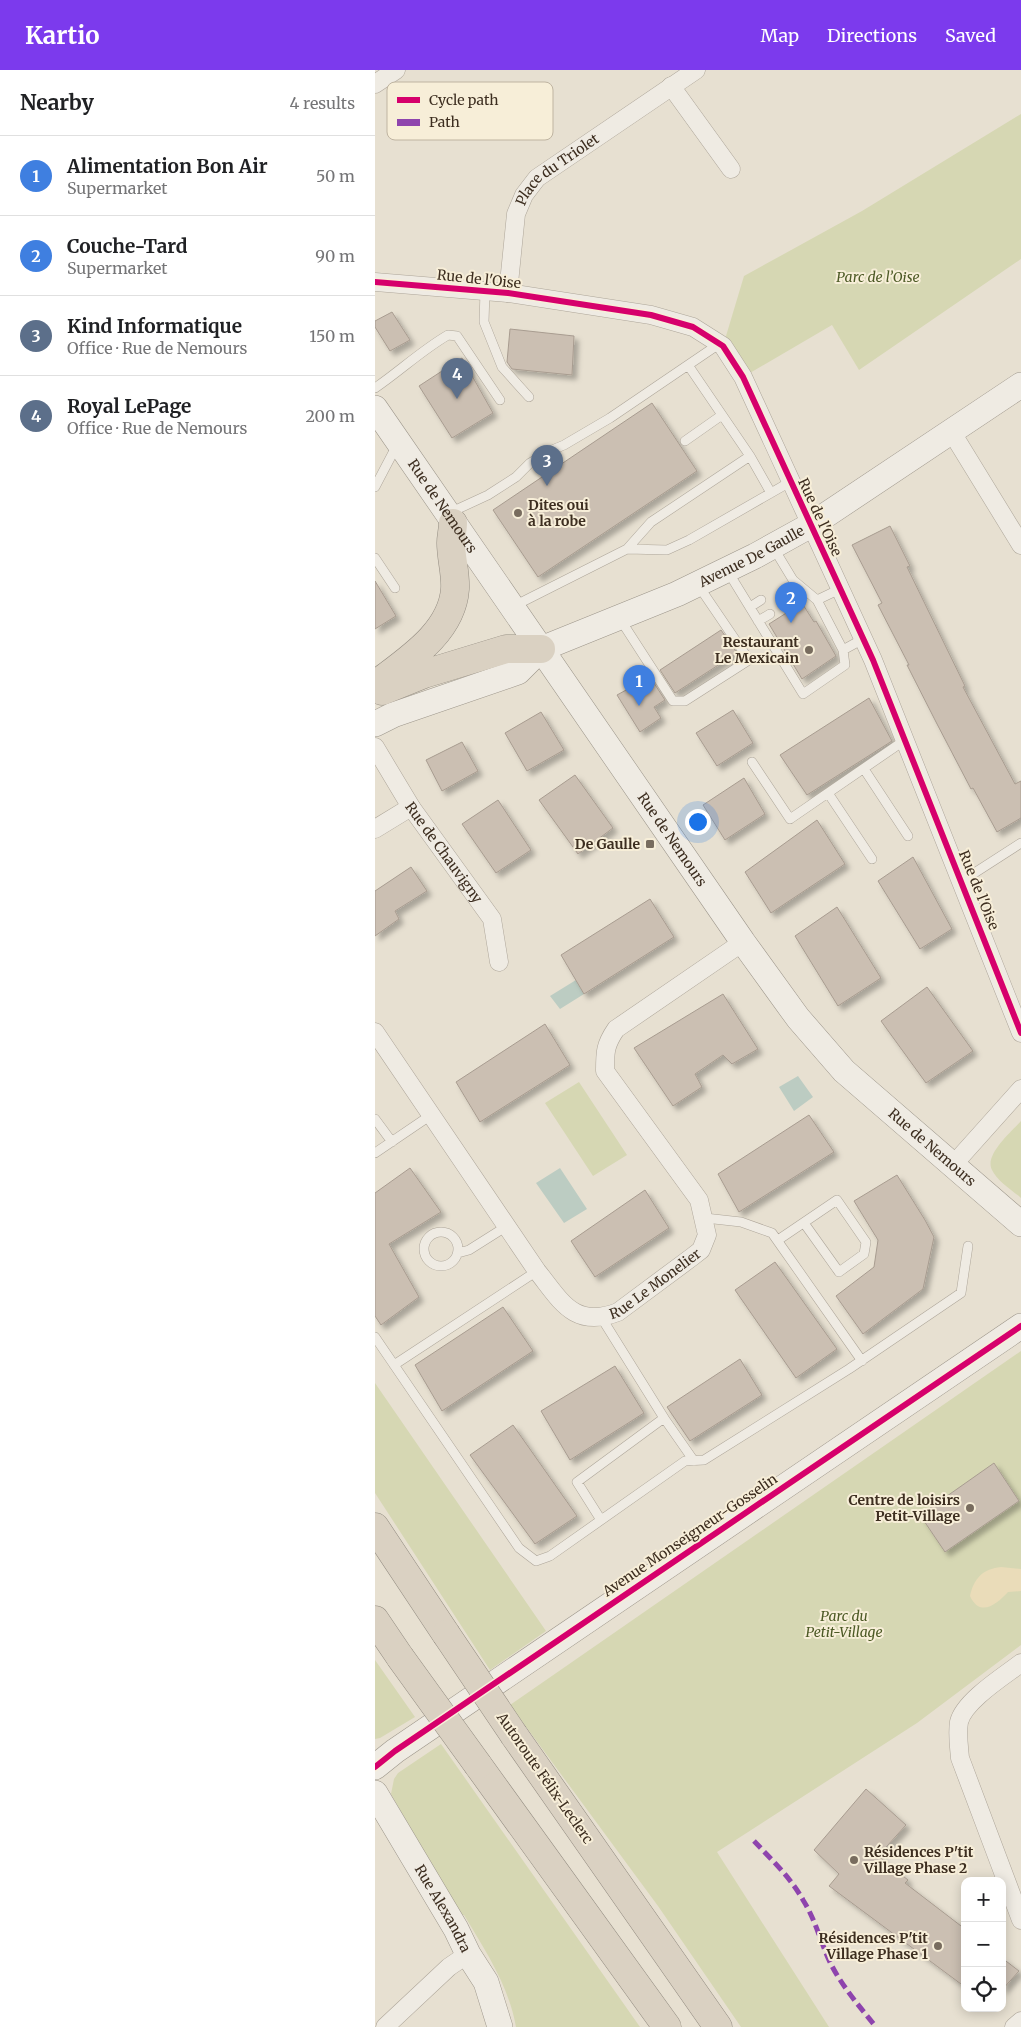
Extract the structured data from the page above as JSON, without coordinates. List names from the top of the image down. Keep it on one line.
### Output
{"streets":{"highway":["Autoroute Félix-Leclerc"],"street":["Place du Triolet","Rue de l'Oise","Rue de Nemours","Avenue De Gaulle","Rue de Chauvigny","Rue Le Monelier","Avenue Monseigneur-Gosselin","Rue Alexandra"]},"crossings":[["Place du Triolet","Rue de l'Oise"],["Rue de l'Oise","Avenue De Gaulle"],["Rue de Nemours","Avenue De Gaulle"],["Rue de Nemours","Rue Le Monelier"]],"parks":["Parc de l’Oise","Parc du Petit-Village"],"places":{"other":["Dites oui à la robe","Restaurant Le Mexicain","Centre de loisirs Petit-Village","Résidences P'tit Village Phase 2","Résidences P'tit Village Phase 1"],"transit":["De Gaulle"]},"legend":["Cycle path","Path"],"page":{"header":"Kartio","nav":["Map","Directions","Saved"],"heading":["Nearby","4 results"],"list":[{"mark":"1","name":"Alimentation Bon Air","note":"Supermarket","value":"50 m"},{"mark":"2","name":"Couche-Tard","note":"Supermarket","value":"90 m"},{"mark":"3","name":"Kind Informatique","note":"Office · Rue de Nemours","value":"150 m"},{"mark":"4","name":"Royal LePage","note":"Office · Rue de Nemours","value":"200 m"}],"pins":["4","3","2","1"],"map_buttons":["+","−"]}}
